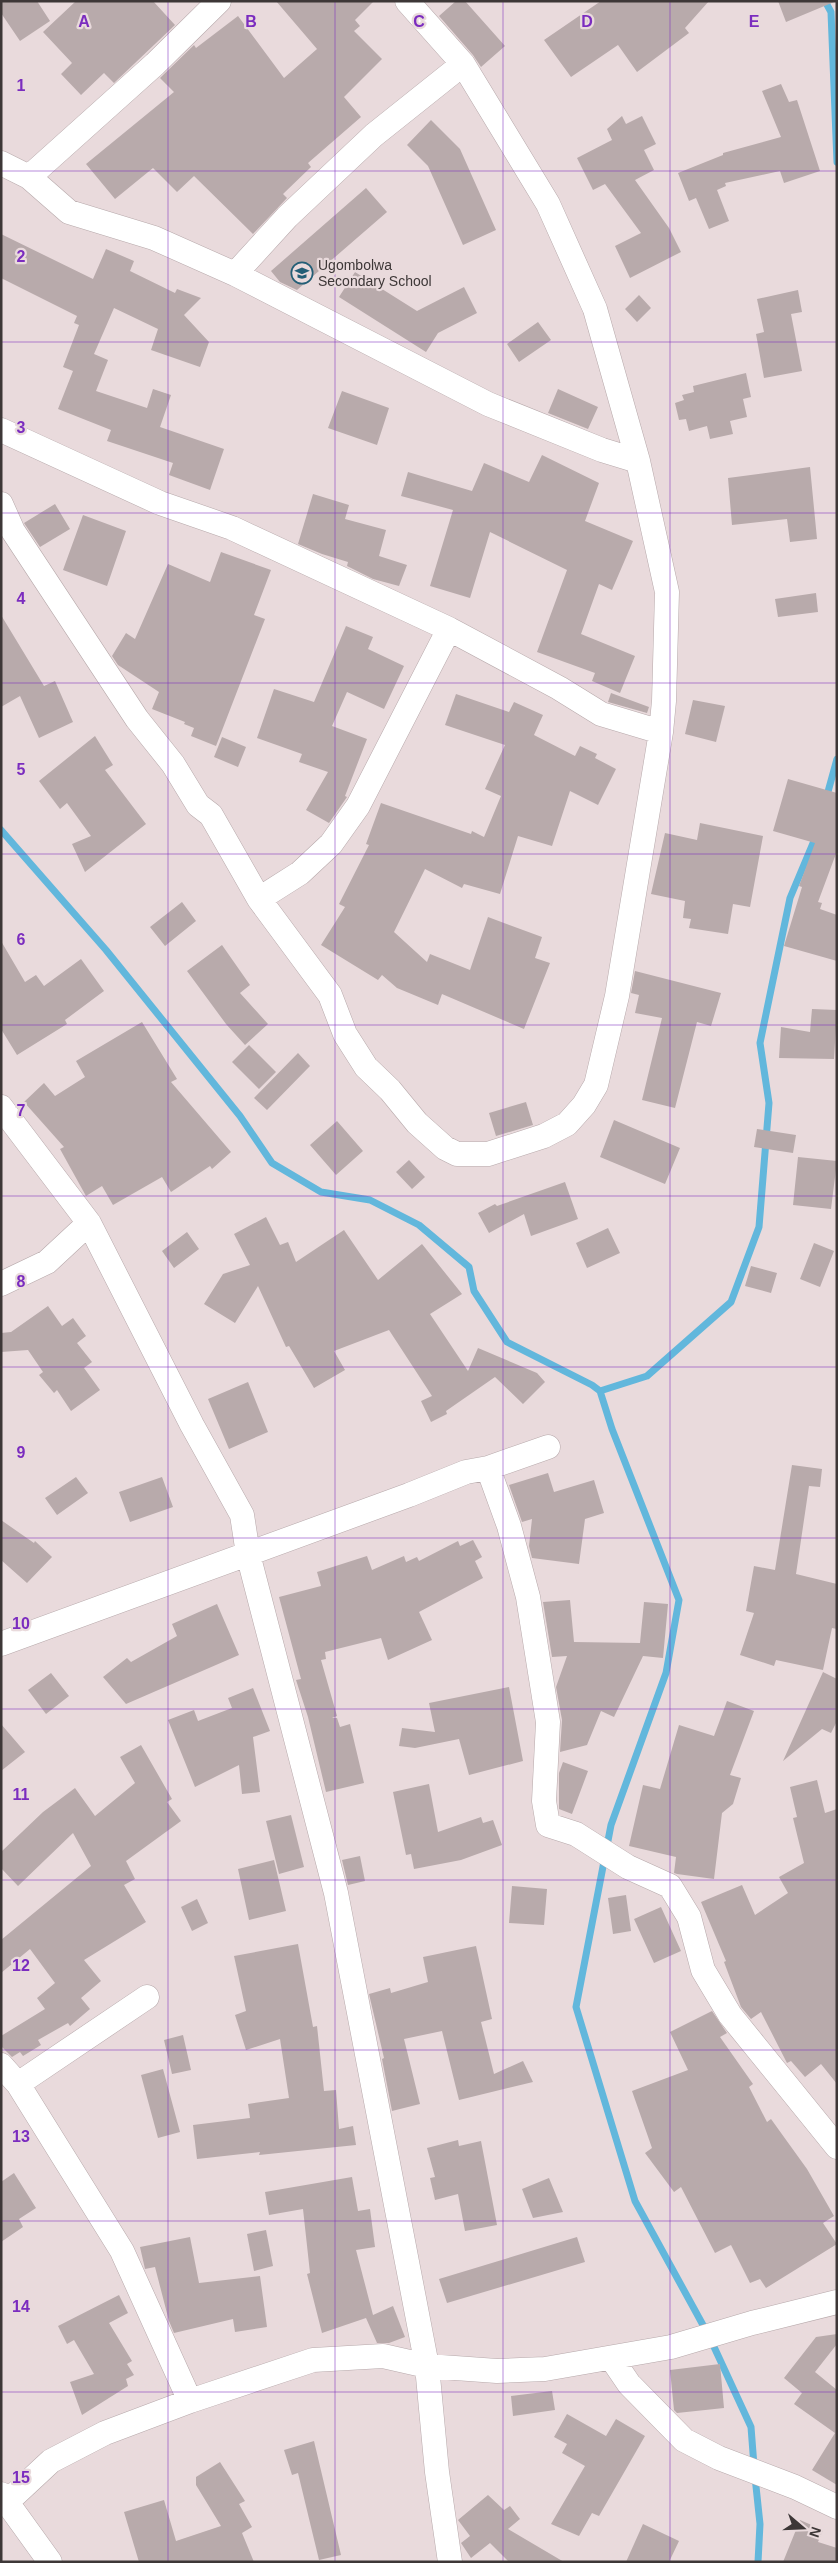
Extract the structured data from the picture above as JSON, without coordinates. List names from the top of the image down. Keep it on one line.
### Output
{"places":{"school or university":["Ugombolwa Secondary School"]},"north":"right","grid":{"columns":["A","B","C","D","E"],"rows":["1","2","3","4","5","6","7","8","9","10","11","12","13","14","15"]}}
